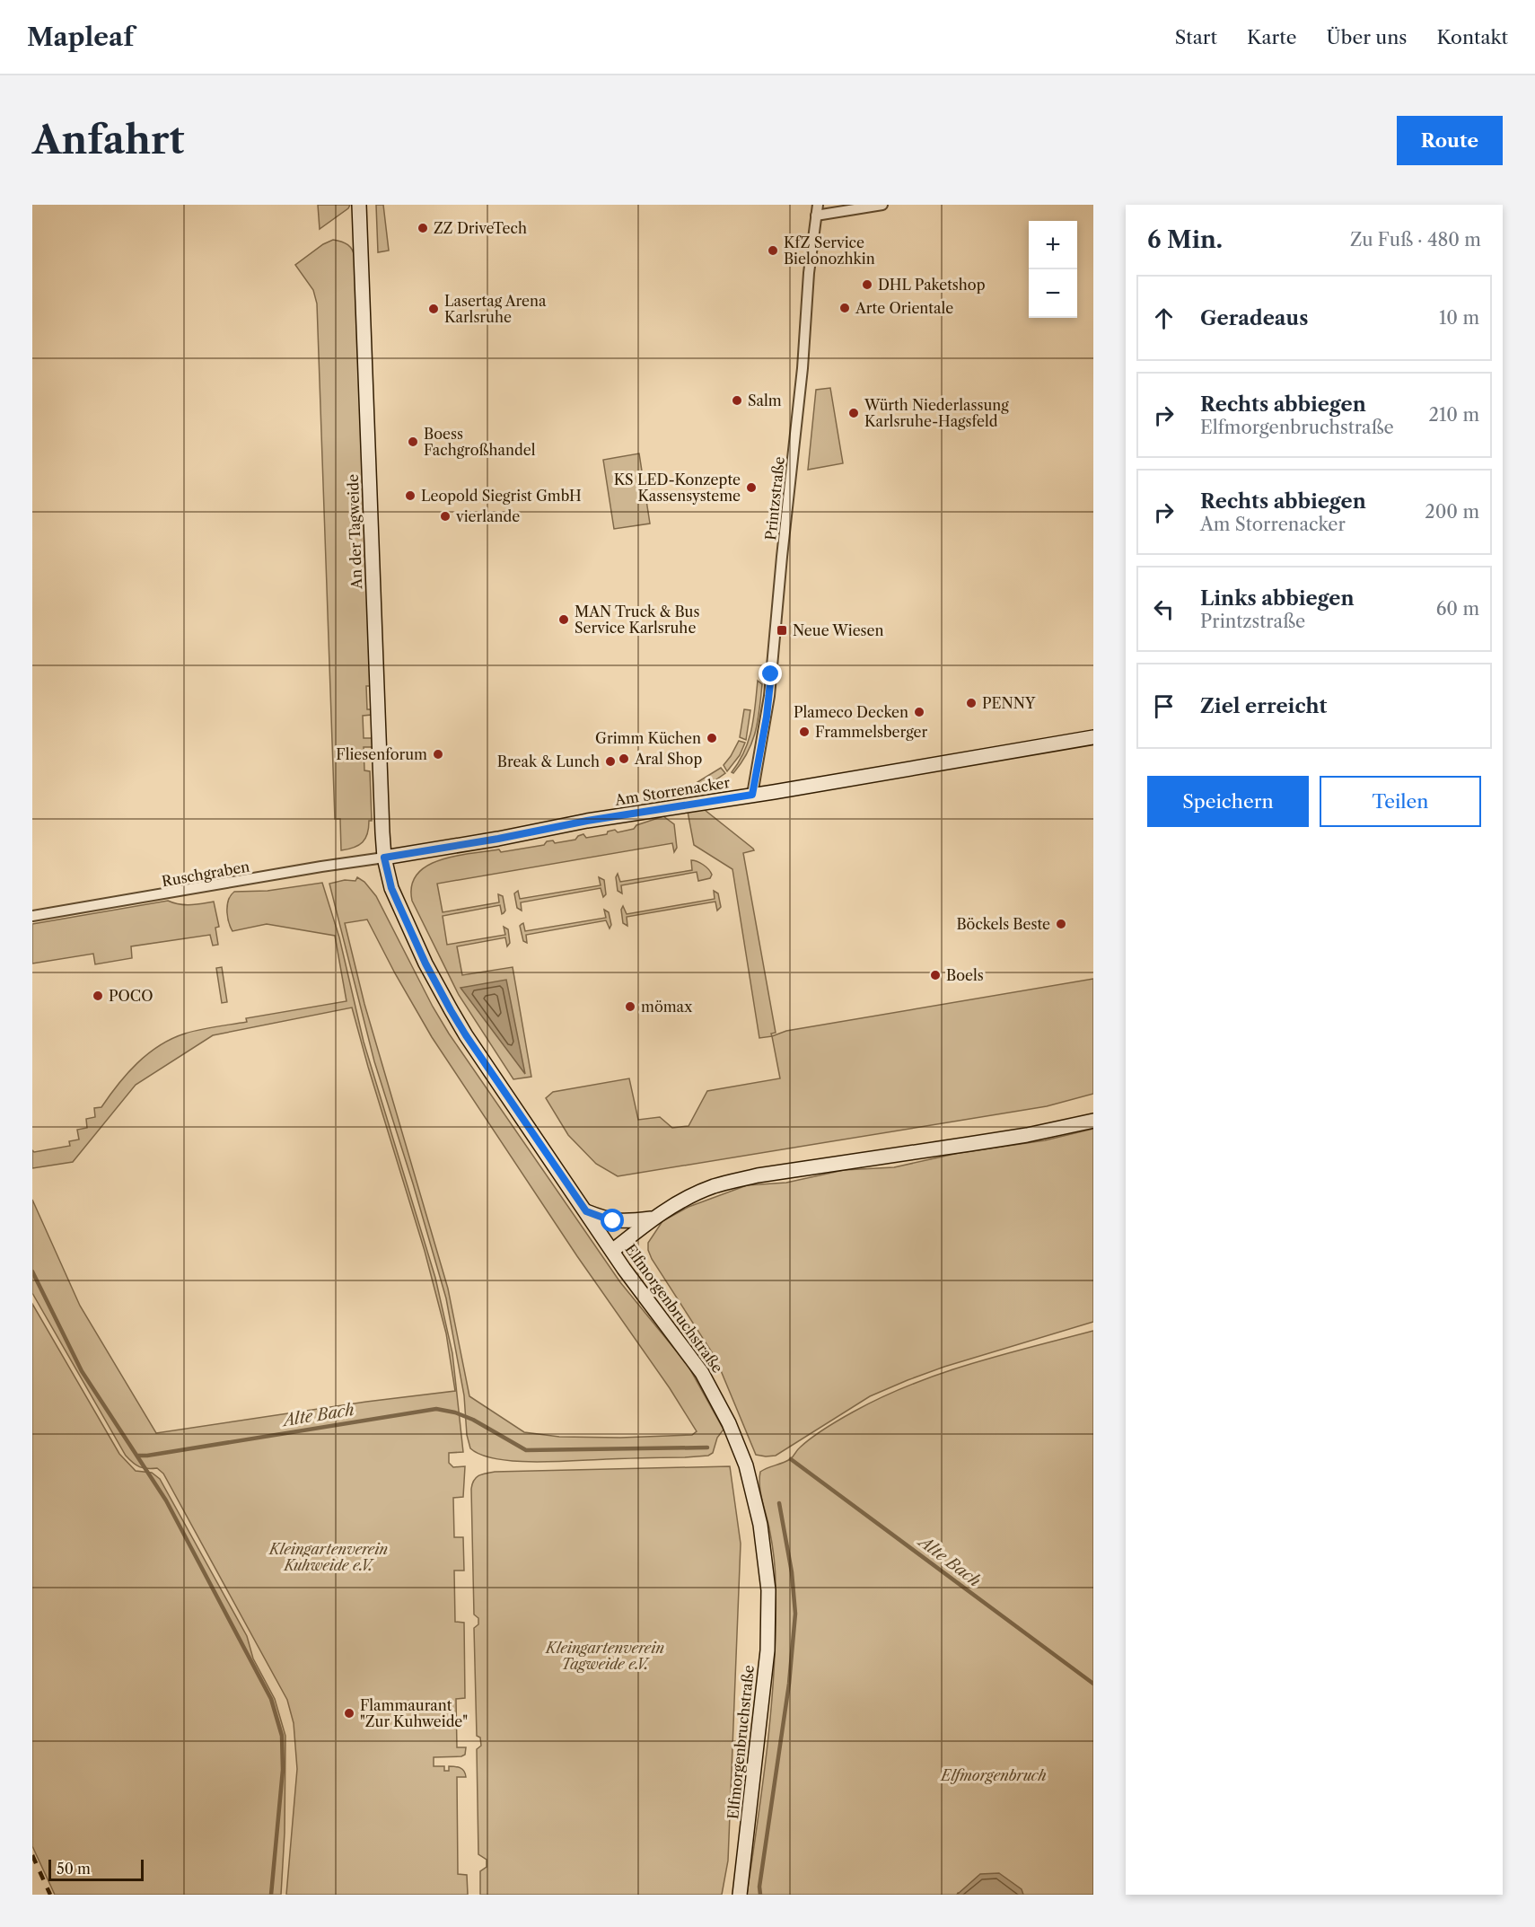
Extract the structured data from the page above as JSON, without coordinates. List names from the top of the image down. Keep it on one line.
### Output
{"streets":{"main road":["An der Tagweide","Am Storrenacker","Elfmorgenbruchstraße"],"street":["Printzstraße","Ruschgraben"]},"crossings":[["Printzstraße","Am Storrenacker"],["An der Tagweide","Am Storrenacker"],["An der Tagweide","Ruschgraben"],["An der Tagweide","Elfmorgenbruchstraße"],["Am Storrenacker","Ruschgraben"],["Am Storrenacker","Elfmorgenbruchstraße"],["Ruschgraben","Elfmorgenbruchstraße"]],"water":["Alte Bach"],"parks":["Kleingartenverein Kuhweide e.V.","Kleingartenverein Tagweide e.V.","Elfmorgenbruch"],"places":{"other":["ZZ DriveTech","KfZ Service Bielonozhkin","DHL Paketshop","Arte Orientale","Lasertag Arena Karlsruhe","Salm","Würth Niederlassung Karlsruhe-Hagsfeld","Boess Fachgroßhandel","KS LED-Konzepte Kassensysteme","Leopold Siegrist GmbH","vierlande","MAN Truck & Bus Service Karlsruhe","PENNY","Plameco Decken","Frammelsberger","Grimm Küchen","Fliesenforum","Aral Shop","Break & Lunch","Böckels Beste","Boels","POCO","mömax","Flammaurant \"Zur Kuhweide\""],"transit":["Neue Wiesen"]},"scale_bar":"50 m","page":{"header":"Mapleaf","nav":["Start","Karte","Über uns","Kontakt"],"buttons":["Route",["Speichern","Teilen"]],"title":"Anfahrt","heading":["6 Min.","Zu Fuß · 480 m"],"map_buttons":["+","−"],"list":[["Geradeaus","10 m"],["Rechts abbiegen","Elfmorgenbruchstraße","210 m"],["Rechts abbiegen","Am Storrenacker","200 m"],["Links abbiegen","Printzstraße","60 m"],"Ziel erreicht"],"scale":"50 m"}}
